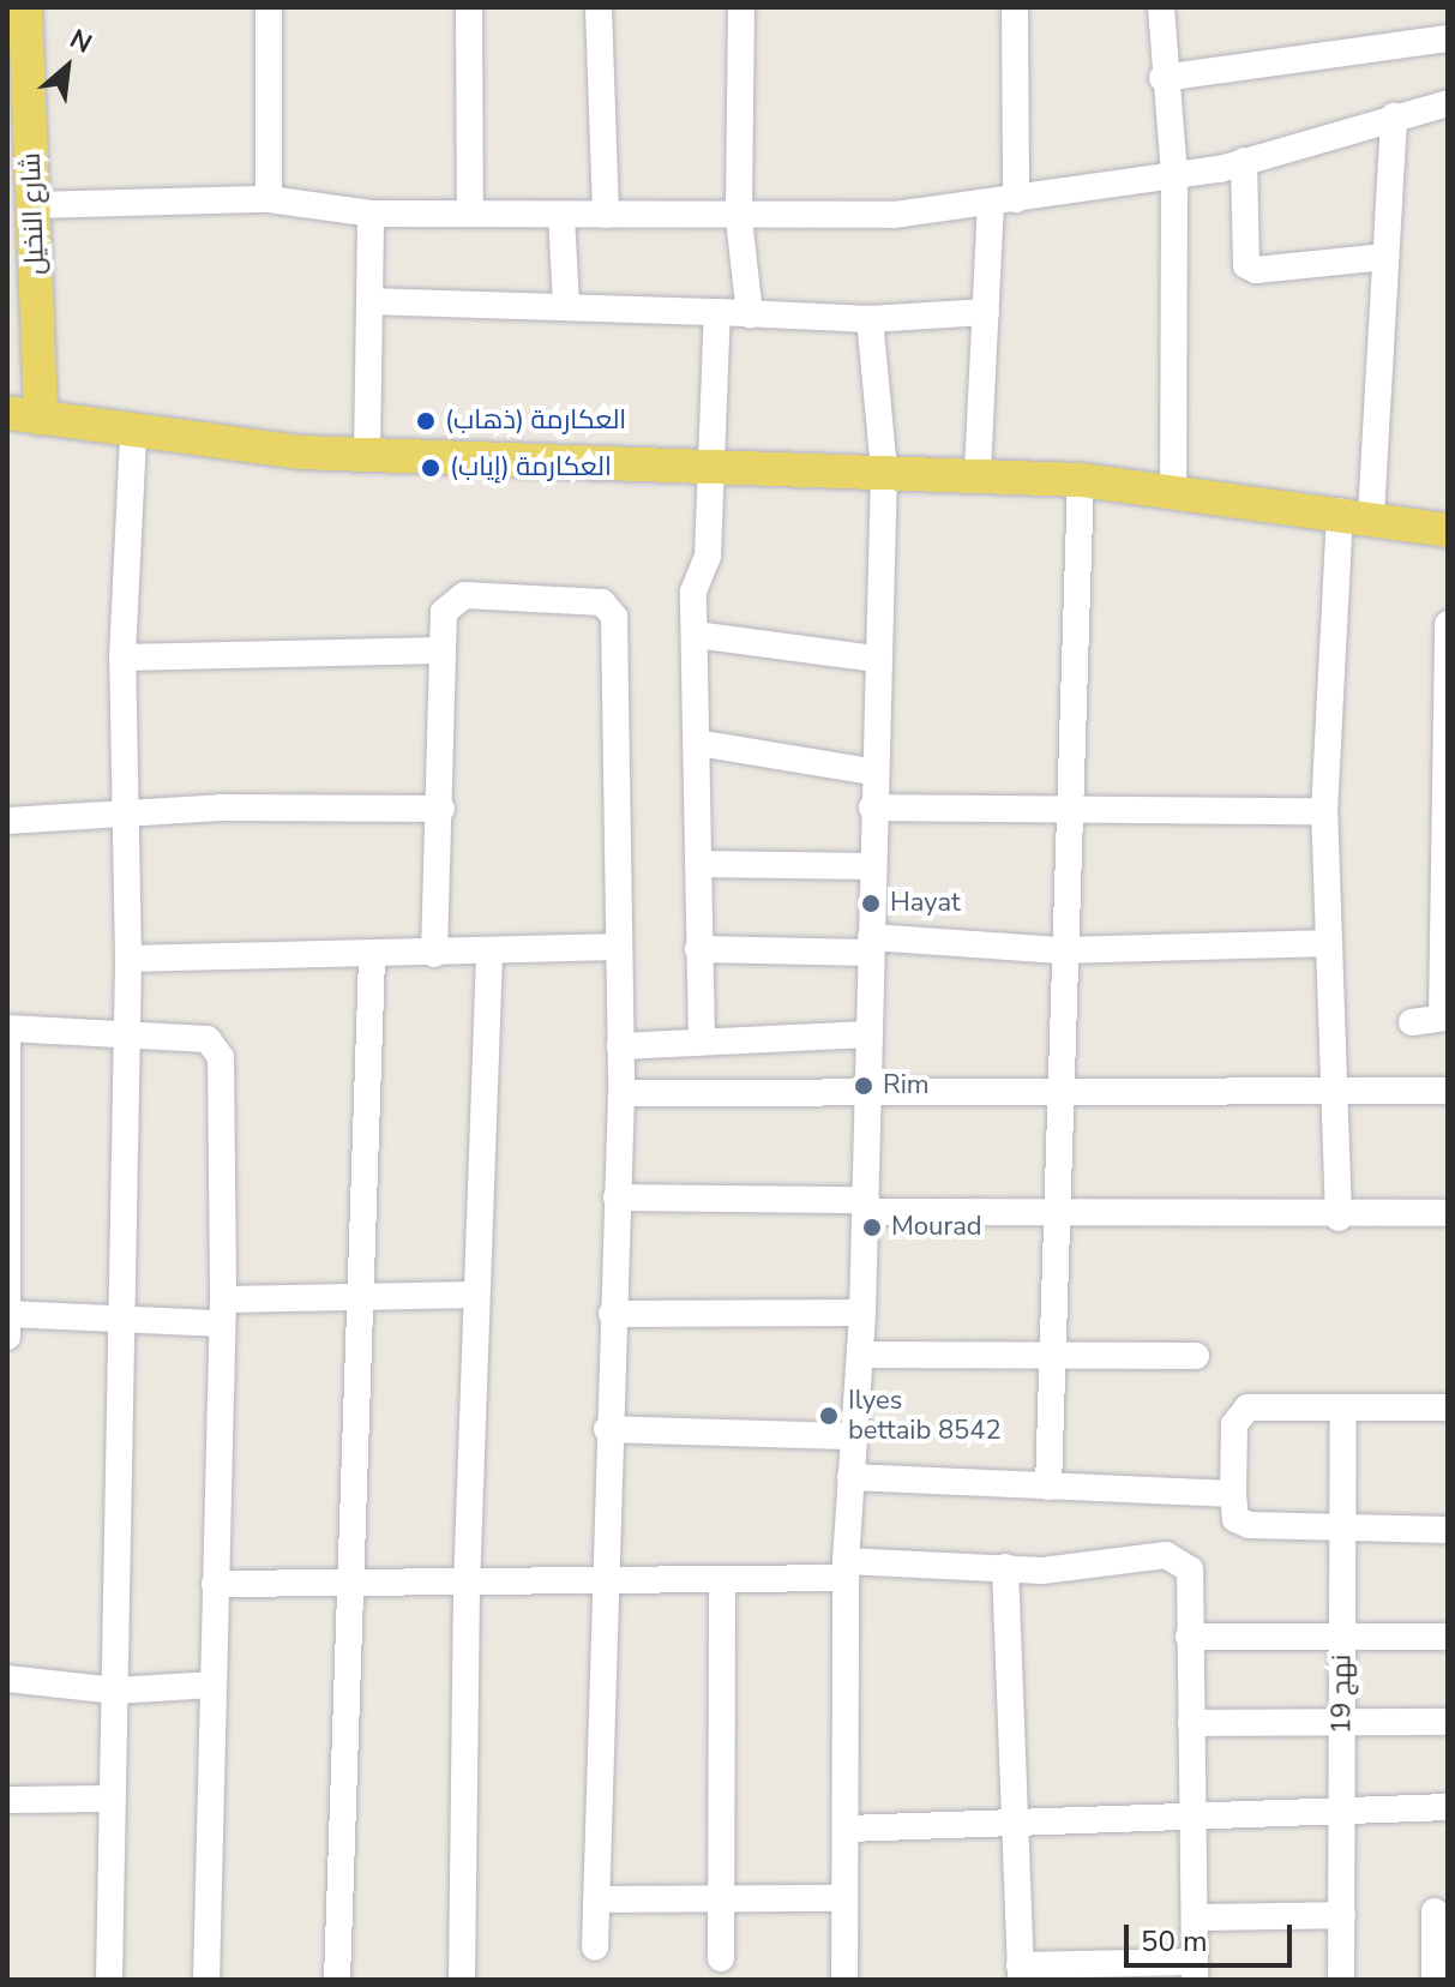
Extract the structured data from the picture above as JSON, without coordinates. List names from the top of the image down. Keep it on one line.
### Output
{"streets":{"main road":["شارع النخيل"],"street":["نهج 19"]},"places":["العكارمة (ذهاب)","العكارمة (إياب)","Hayat","Rim","Mourad","Ilyes bettaib 8542"],"scale_bar":"50 m","north":"top right"}
